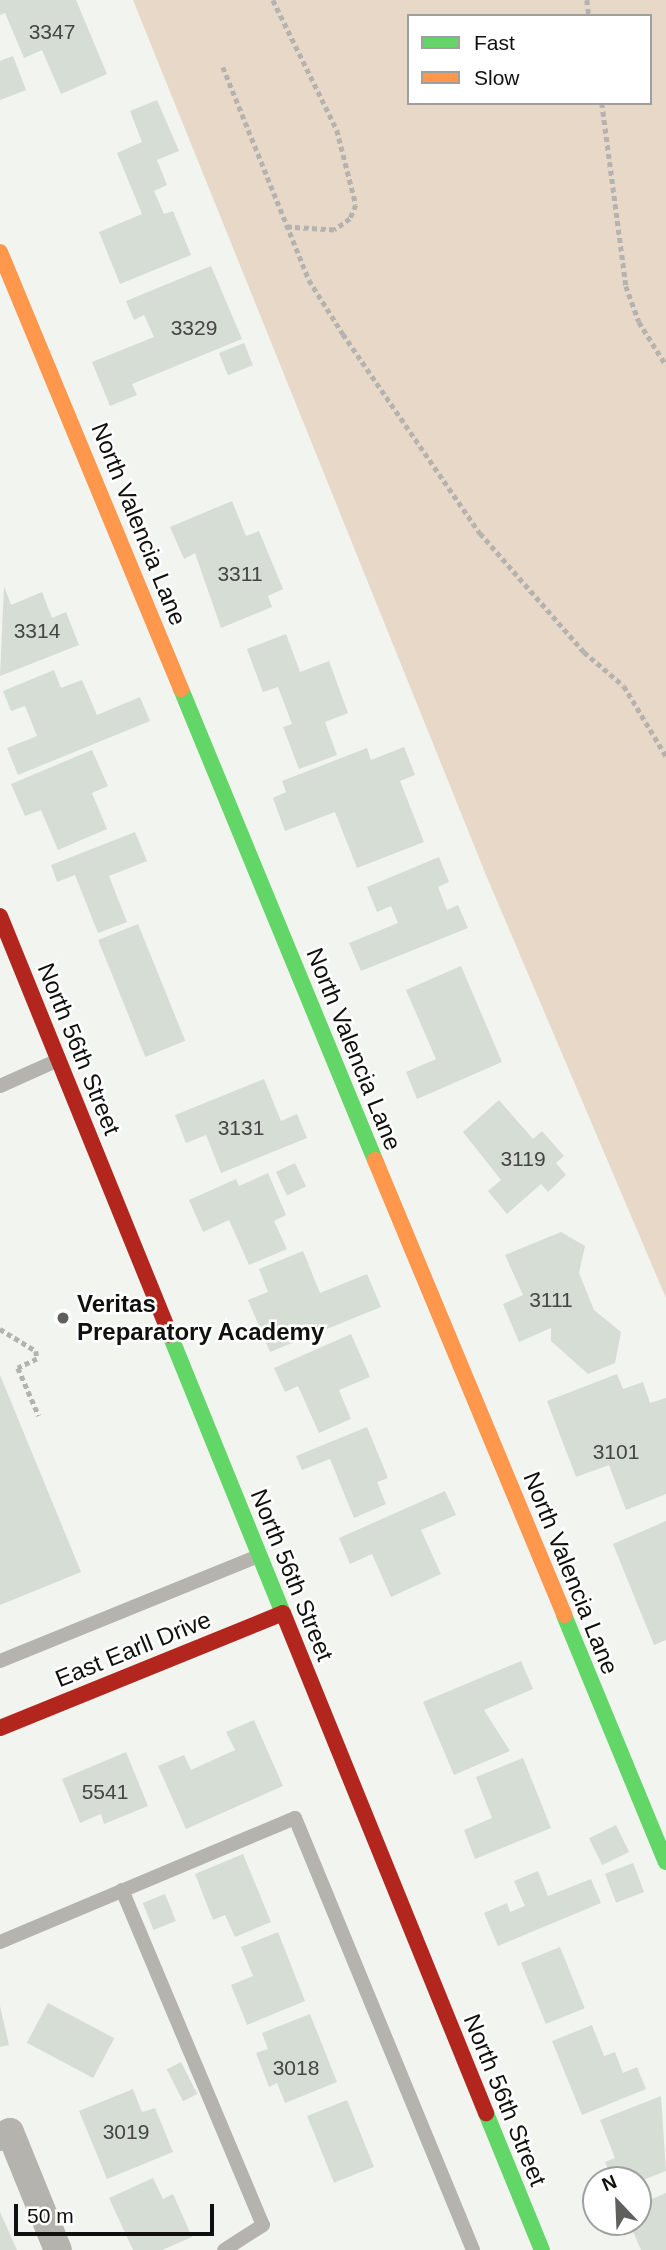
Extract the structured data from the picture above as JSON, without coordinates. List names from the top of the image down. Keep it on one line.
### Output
{"streets":{"street":["North Valencia Lane","North 56th Street","East Earll Drive"]},"crossings":[["North 56th Street","East Earll Drive"]],"places":["Veritas Preparatory Academy"],"house_numbers":["3347","3329","3311","3314","3131","3119","3111","3101","5541","3018","3019"],"legend":["Fast","Slow"],"scale_bar":"50 m","north":"top left"}
